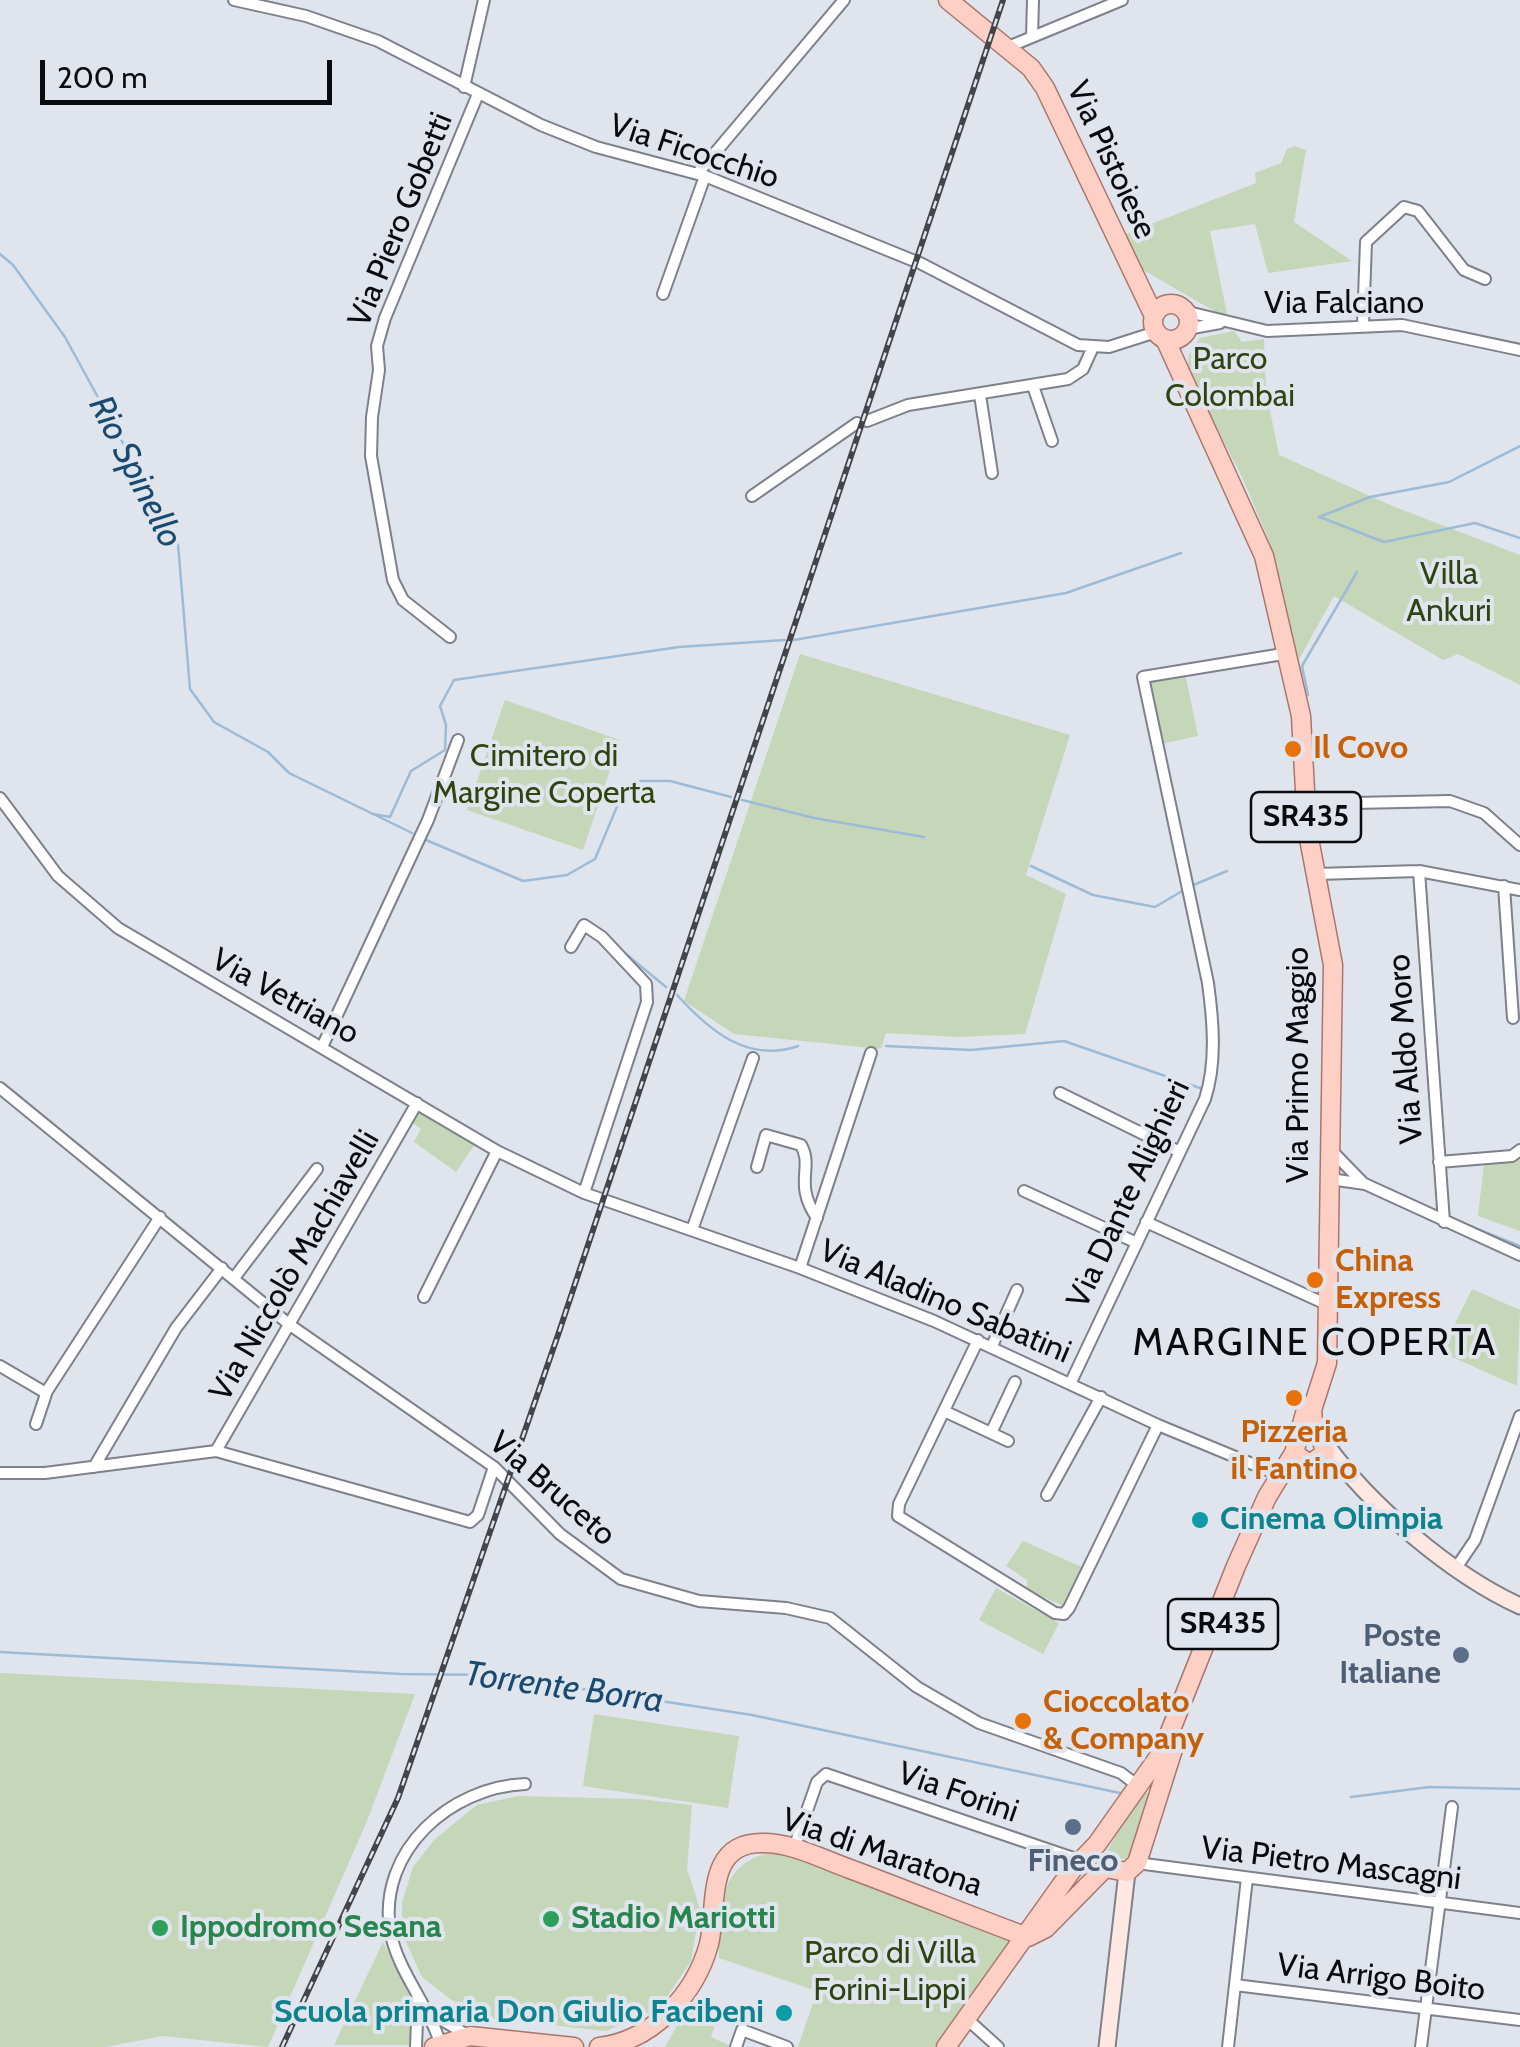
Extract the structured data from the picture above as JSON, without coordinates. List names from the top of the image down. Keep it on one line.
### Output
{"streets":{"main road":["Via Pistoiese","SR435","Via Primo Maggio","Via di Maratona"],"street":["Via Ficocchio","Via Piero Gobetti","Via Falciano","Via Vetriano","Via Aldo Moro","Via Dante Alighieri","Via Niccolò Machiavelli","Via Aladino Sabatini","Via Bruceto","Via Forini","Via Pietro Mascagni","Via Arrigo Boito"]},"crossings":[["Via Ficocchio","Via Piero Gobetti"],["Via Pistoiese","Via Falciano"],["Via Pistoiese","Via Primo Maggio"],["Via Falciano","Via Primo Maggio"],["SR435","Via Primo Maggio"],["SR435","Via Aladino Sabatini"],["SR435","Via Bruceto"],["Via Vetriano","Via Niccolò Machiavelli"],["Via Vetriano","Via Aladino Sabatini"],["Via Primo Maggio","Via Dante Alighieri"],["Via Dante Alighieri","Via Aladino Sabatini"],["Via Niccolò Machiavelli","Via Bruceto"],["Via Forini","Via di Maratona"]],"districts":["MARGINE COPERTA"],"water":["Rio Spinello","Torrente Borra"],"parks":["Parco Colombai","Villa Ankuri","Cimitero di Margine Coperta","Parco di Villa Forini-Lippi"],"places":["Il Covo","China Express","Pizzeria il Fantino","Cinema Olimpia","Poste Italiane","Cioccolato & Company","Fineco","Stadio Mariotti","Ippodromo Sesana","Scuola primaria Don Giulio Facibeni"],"scale_bar":"200 m"}
